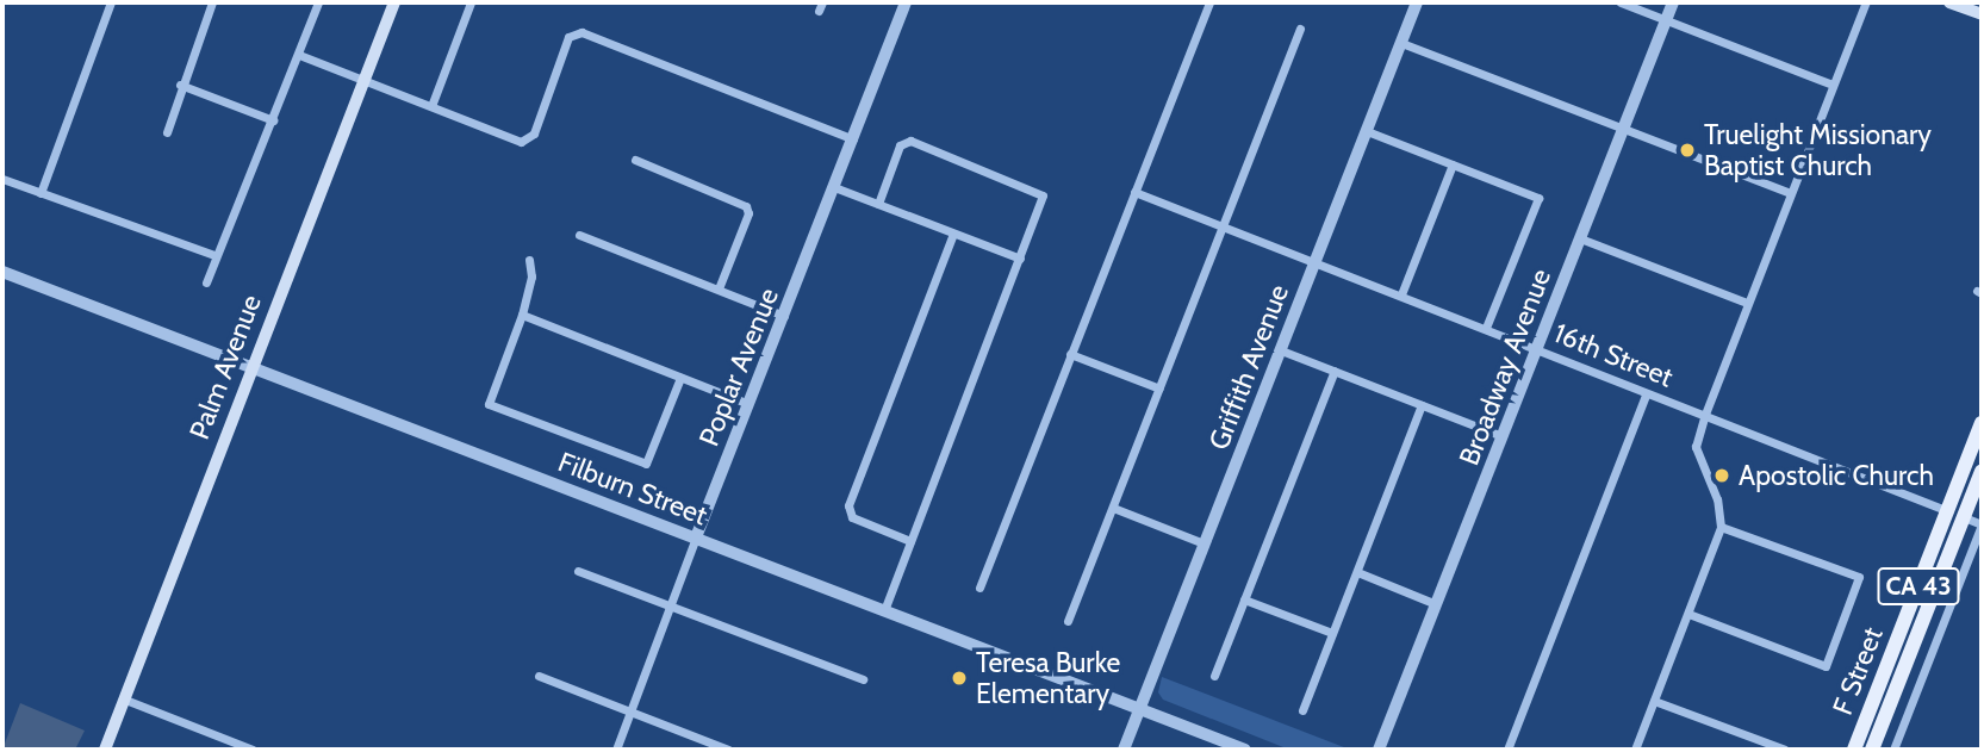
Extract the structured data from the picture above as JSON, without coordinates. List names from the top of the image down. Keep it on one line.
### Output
{"streets":{"main road":["Palm Avenue","CA 43","F Street"],"street":["16th Street","Poplar Avenue","Griffith Avenue","Broadway Avenue","Filburn Street"]},"crossings":[["16th Street","Griffith Avenue"],["16th Street","Broadway Avenue"],["16th Street","F Street"],["Palm Avenue","Filburn Street"],["Poplar Avenue","Filburn Street"],["Griffith Avenue","Filburn Street"]],"places":["Truelight Missionary Baptist Church","Apostolic Church","Teresa Burke Elementary"]}
